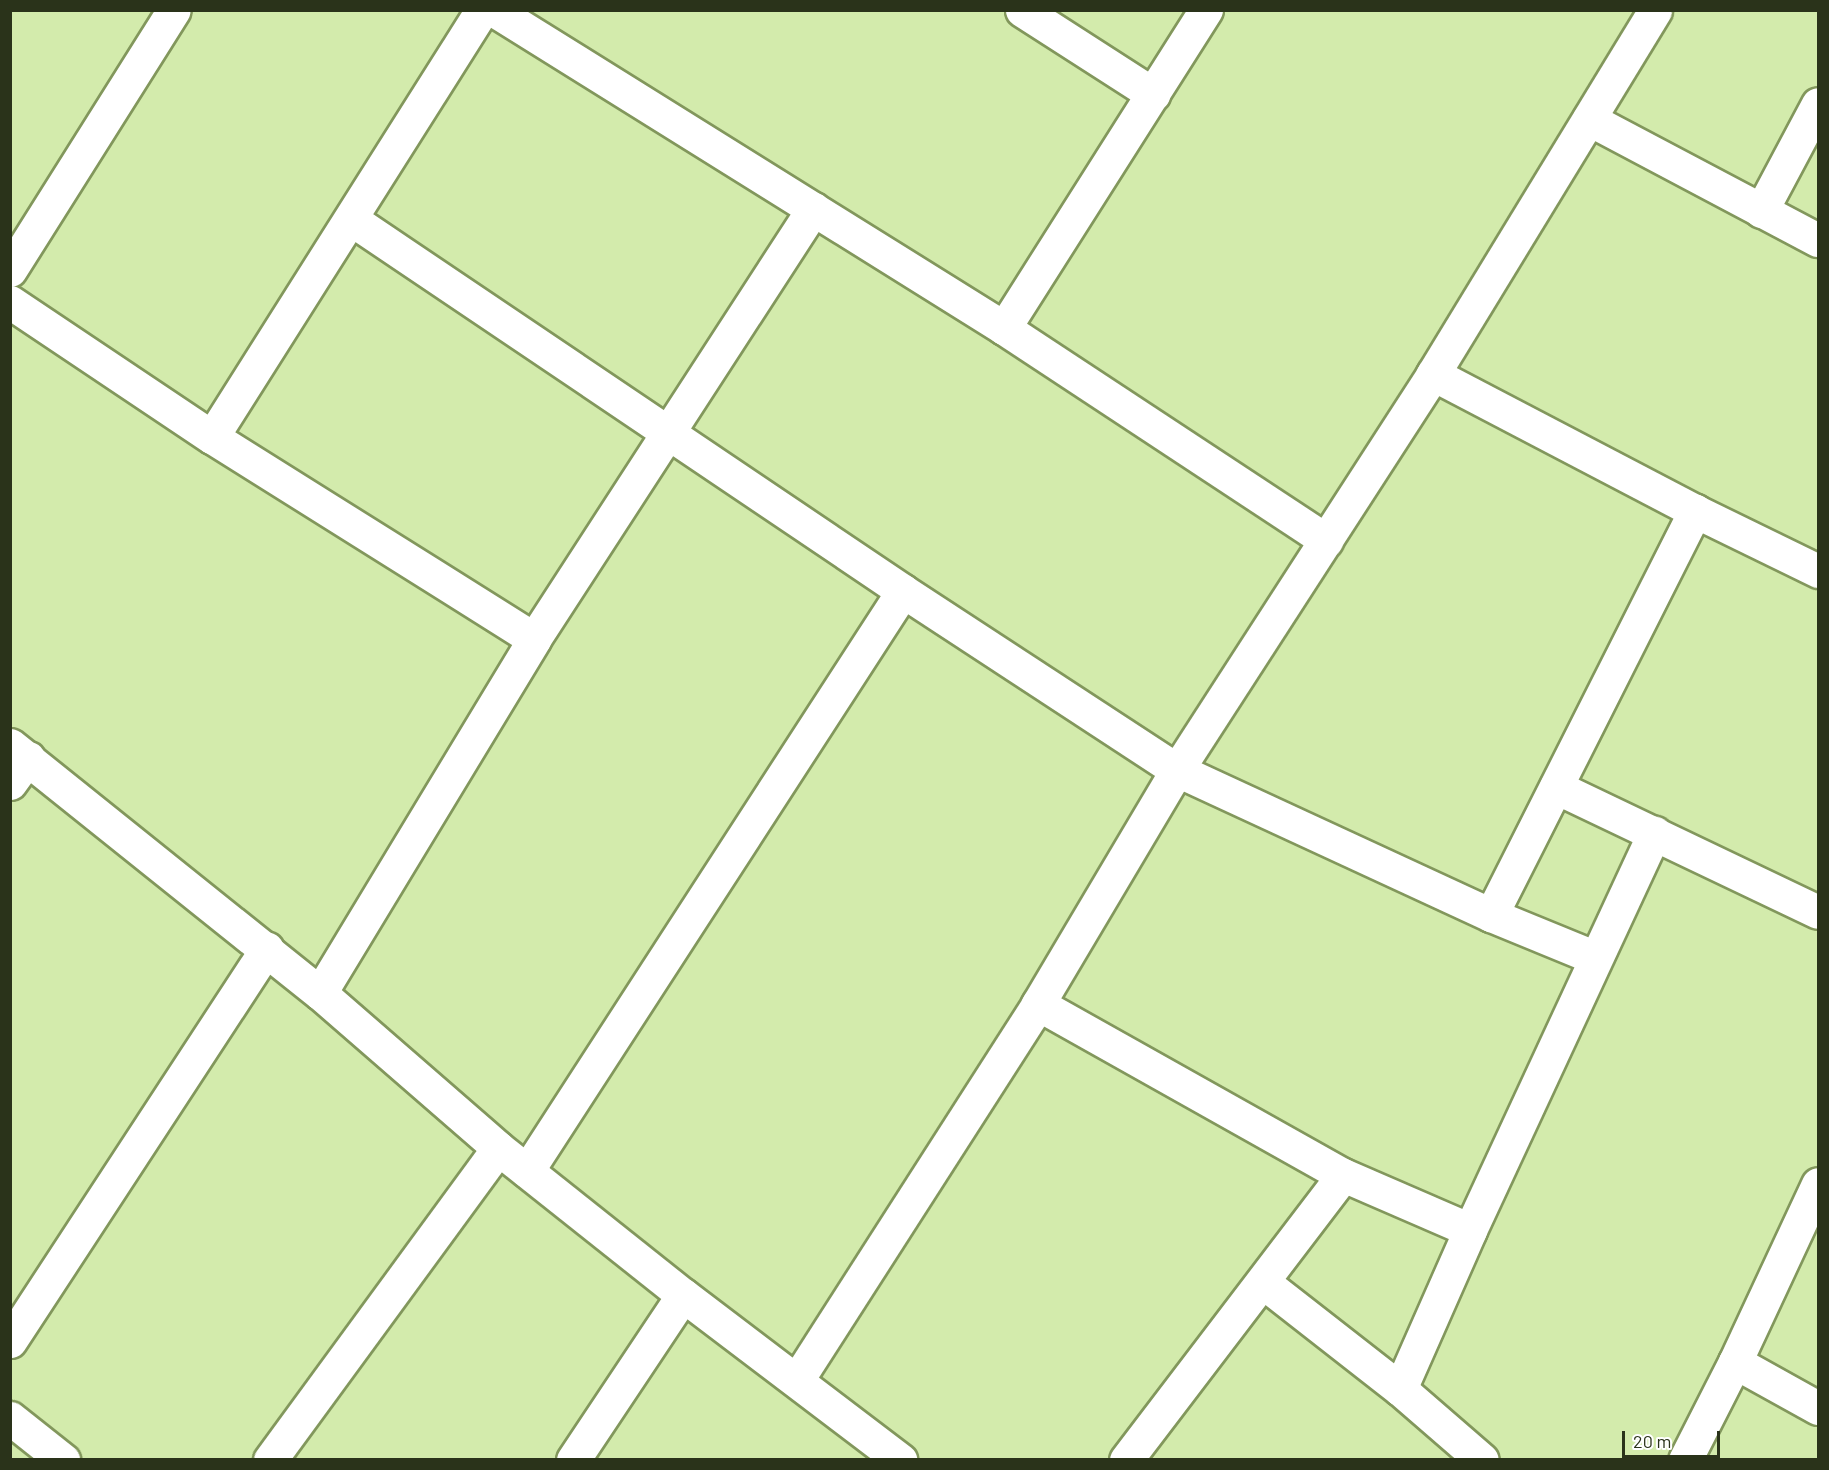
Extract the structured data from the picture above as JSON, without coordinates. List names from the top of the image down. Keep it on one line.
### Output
{"scale_bar":"20 m"}
